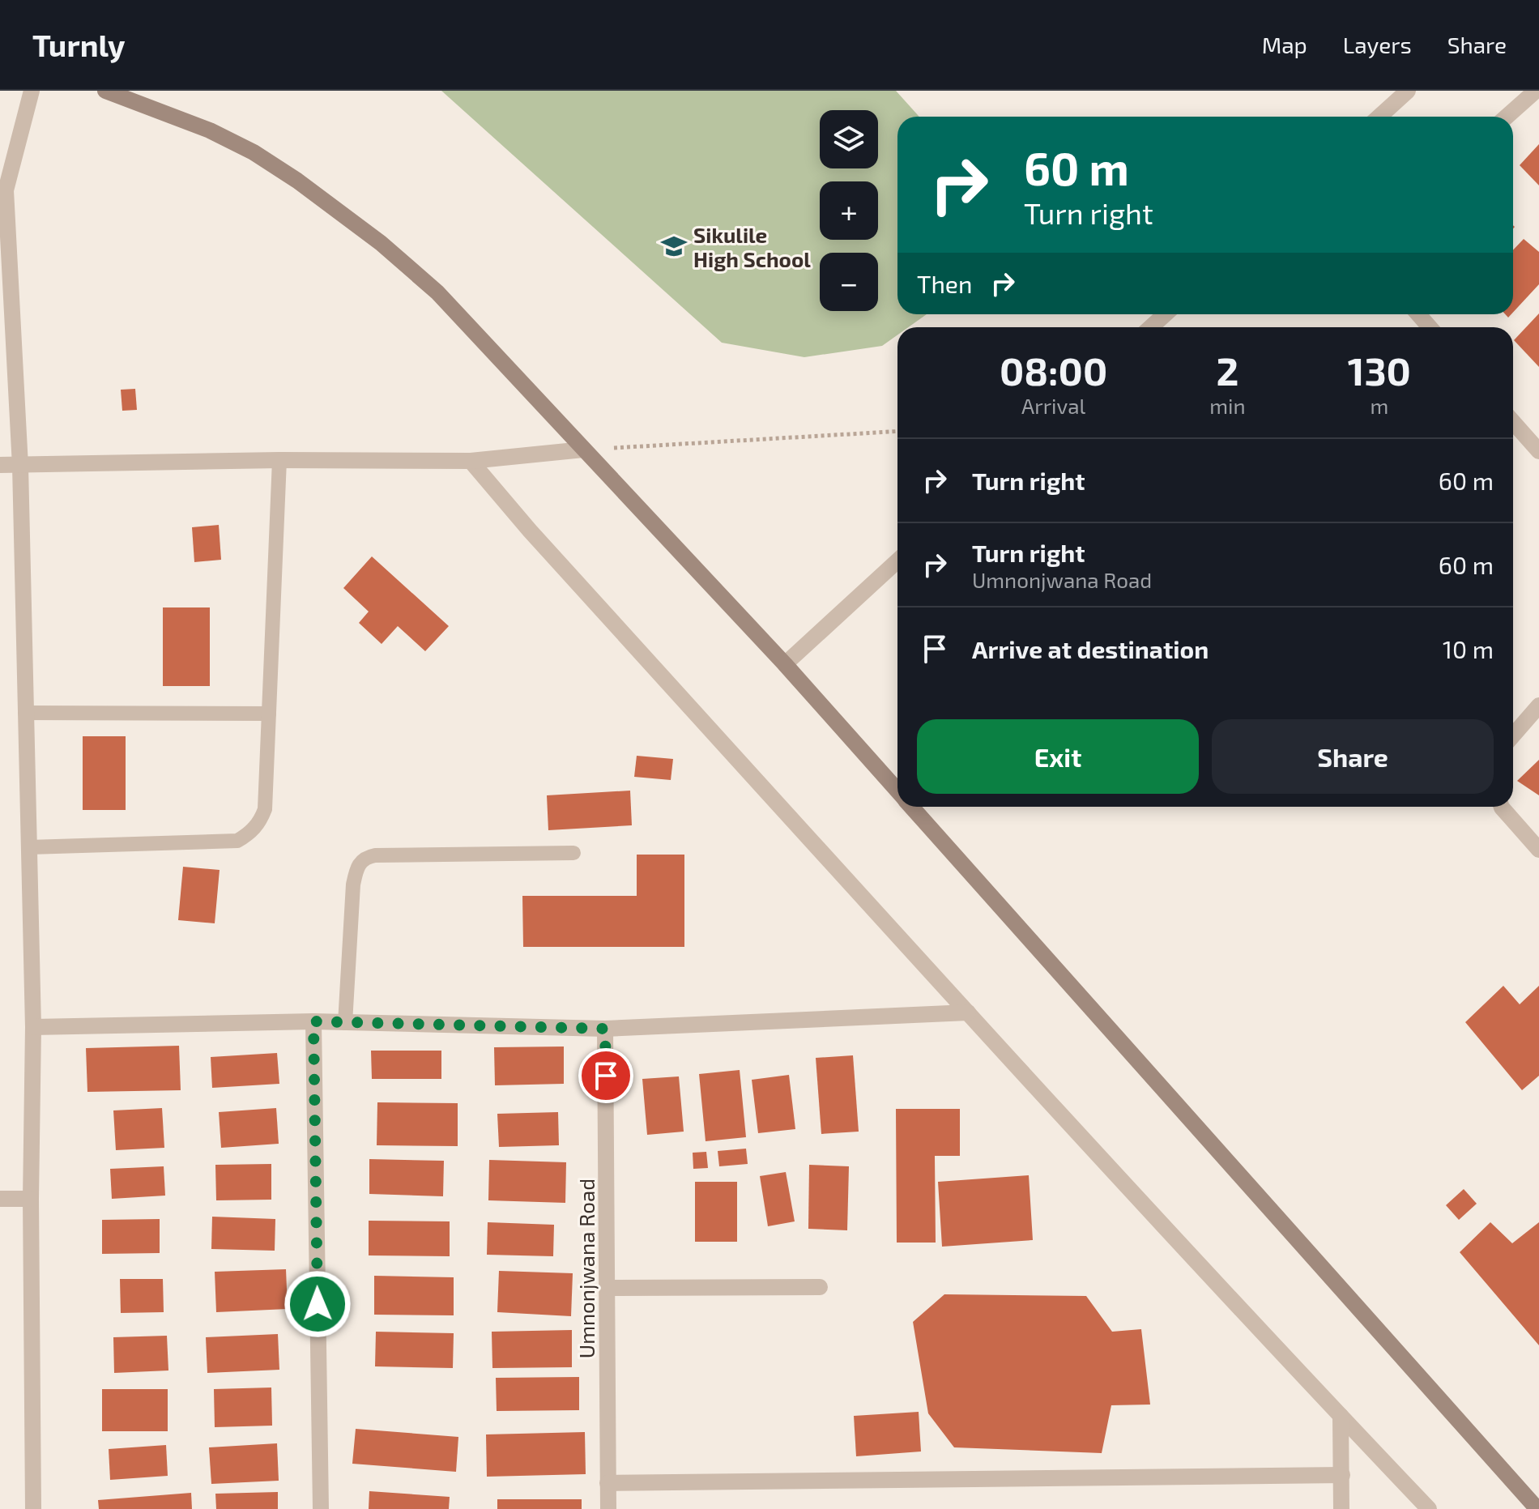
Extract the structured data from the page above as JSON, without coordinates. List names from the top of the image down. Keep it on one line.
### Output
{"streets":{"street":["Umnonjwana Road"]},"places":{"school or university":["Sikulile High School"]},"page":{"header":"Turnly","nav":["Map","Layers","Share"],"map_buttons":["+","−"],"turn":["60 m","Turn right"],"then":"Then","eta":["08:00","Arrival","2","min","130","m"],"list":[{"name":"Turn right","value":"60 m"},{"name":"Turn right","note":"Umnonjwana Road","value":"60 m"},{"name":"Arrive at destination","value":"10 m"}],"buttons":["Exit","Share"]}}
